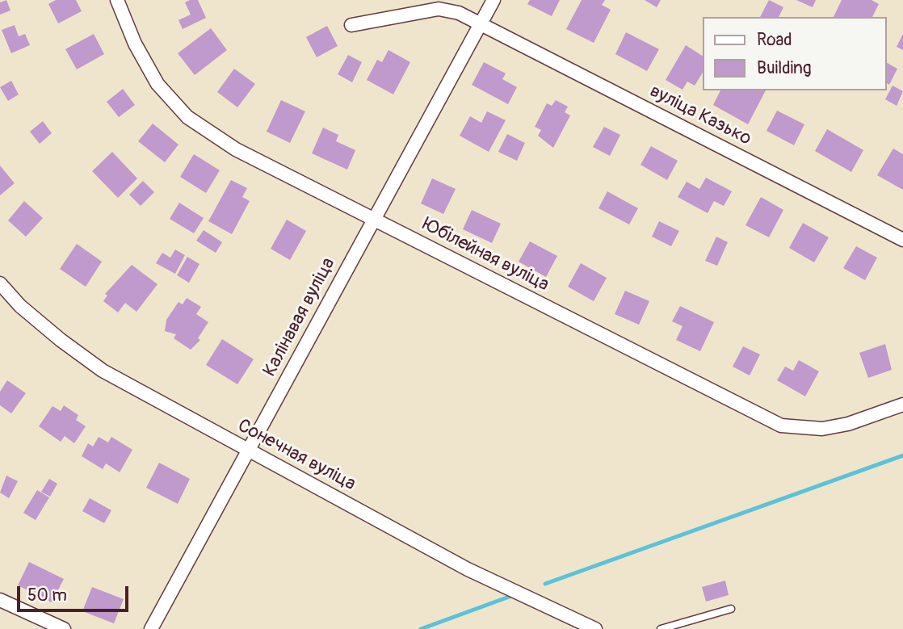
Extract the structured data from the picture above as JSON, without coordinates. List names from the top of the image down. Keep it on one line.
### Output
{"streets":{"street":["вуліца Казько","Юбілейная вуліца","Калінавая вуліца","Сонечная вуліца"]},"crossings":[["вуліца Казько","Калінавая вуліца"],["Юбілейная вуліца","Калінавая вуліца"],["Калінавая вуліца","Сонечная вуліца"]],"legend":["Road","Building"],"scale_bar":"50 m"}
